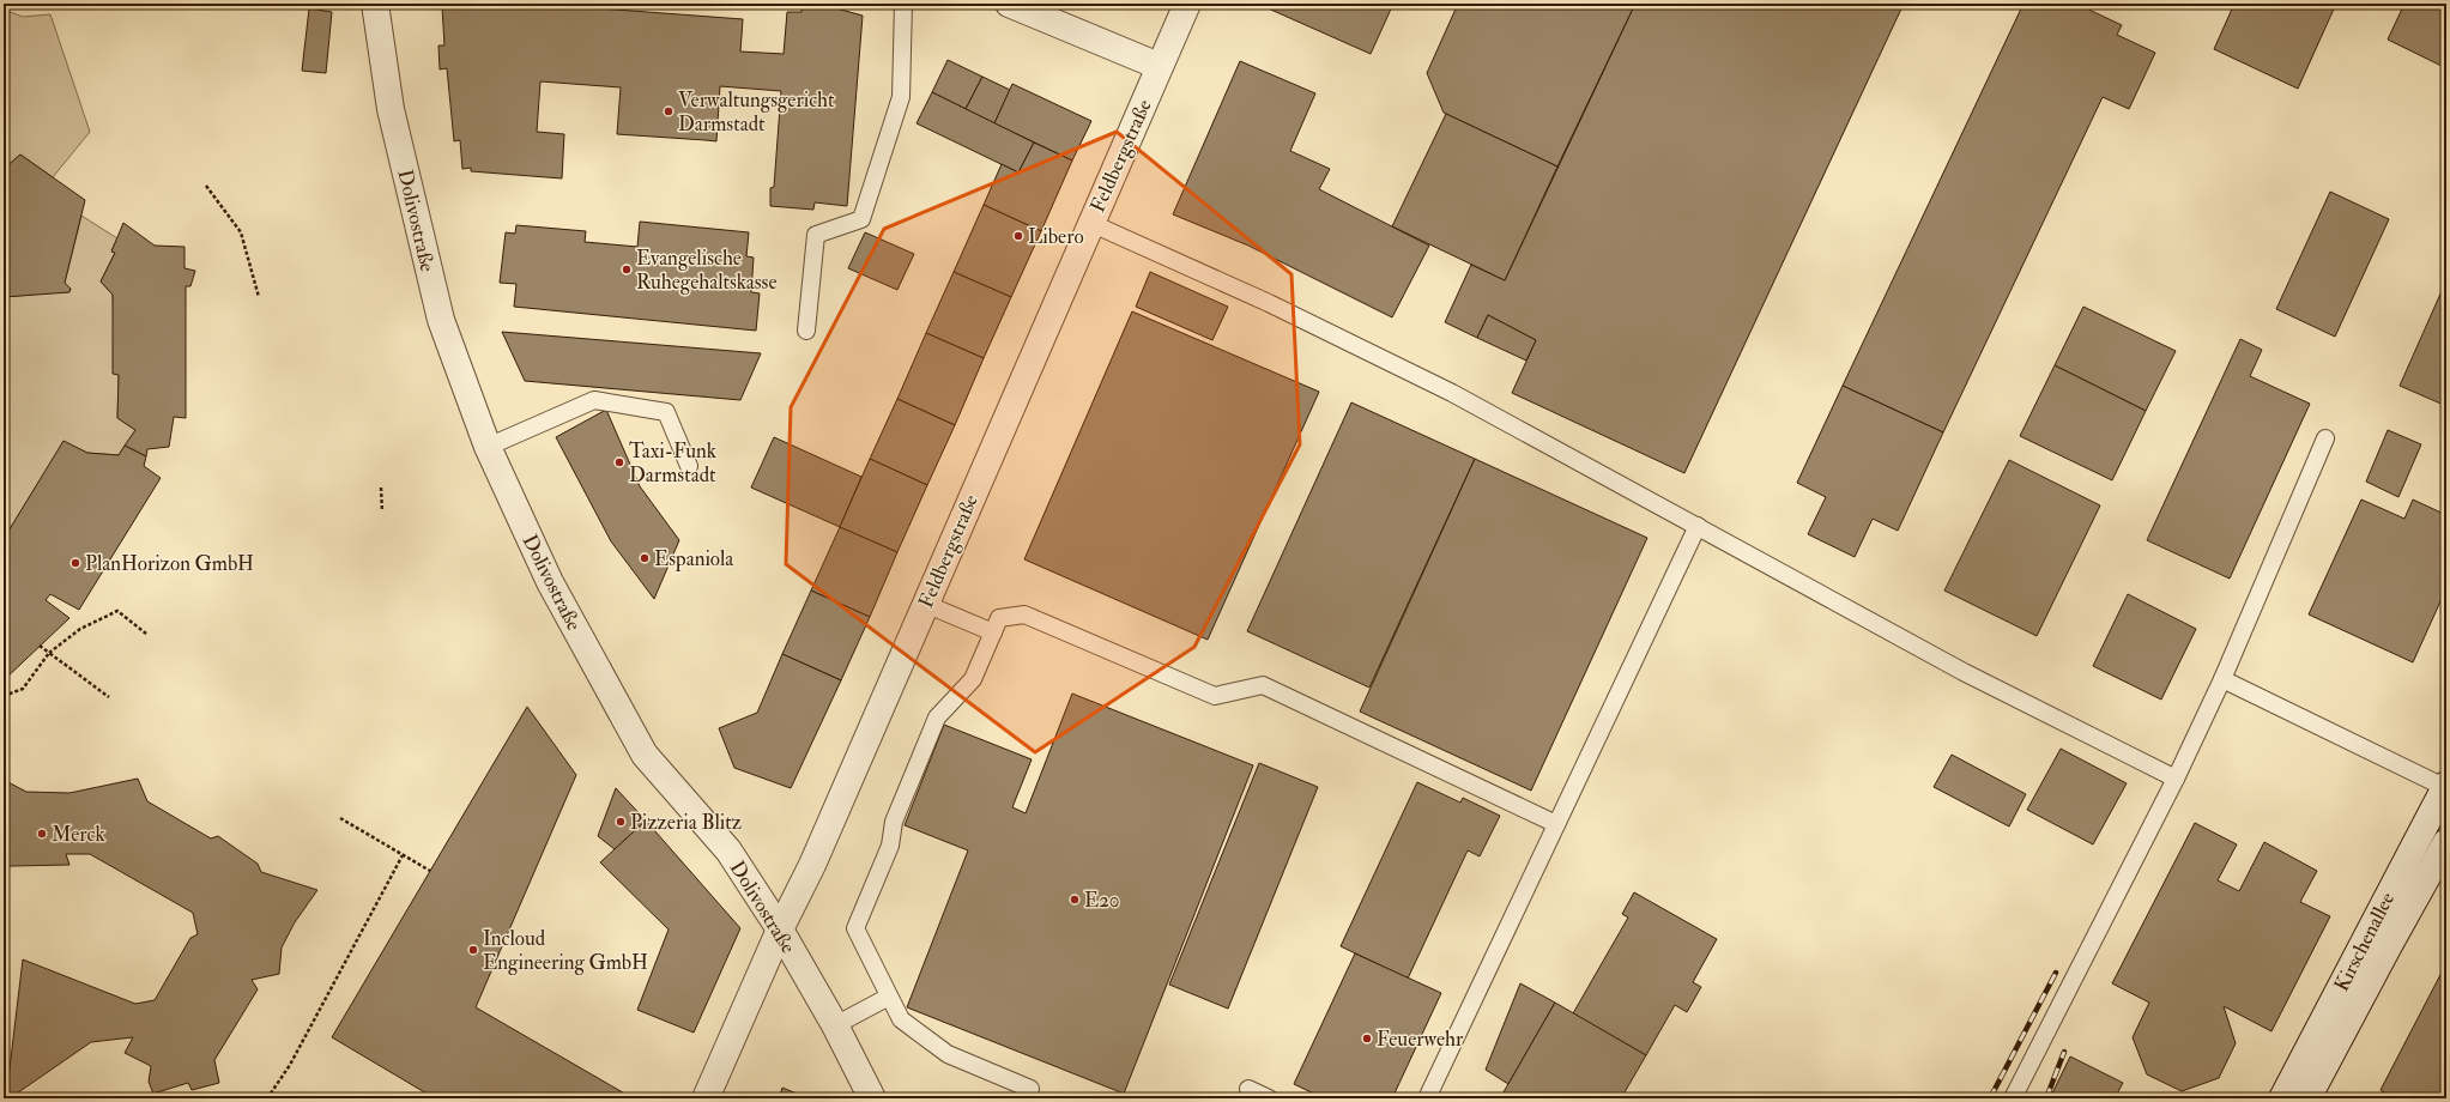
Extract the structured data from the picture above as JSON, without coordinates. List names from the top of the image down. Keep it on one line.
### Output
{"streets":{"street":["Feldbergstraße","Dolivostraße","Kirschenallee"]},"crossings":[["Feldbergstraße","Dolivostraße"]],"places":["Verwaltungsgericht Darmstadt","Libero","Evangelische Ruhegehaltskasse","Taxi-Funk Darmstadt","Espaniola","PlanHorizon GmbH","Pizzeria Blitz","Merck","E20","Incloud Engineering GmbH","Feuerwehr"]}
